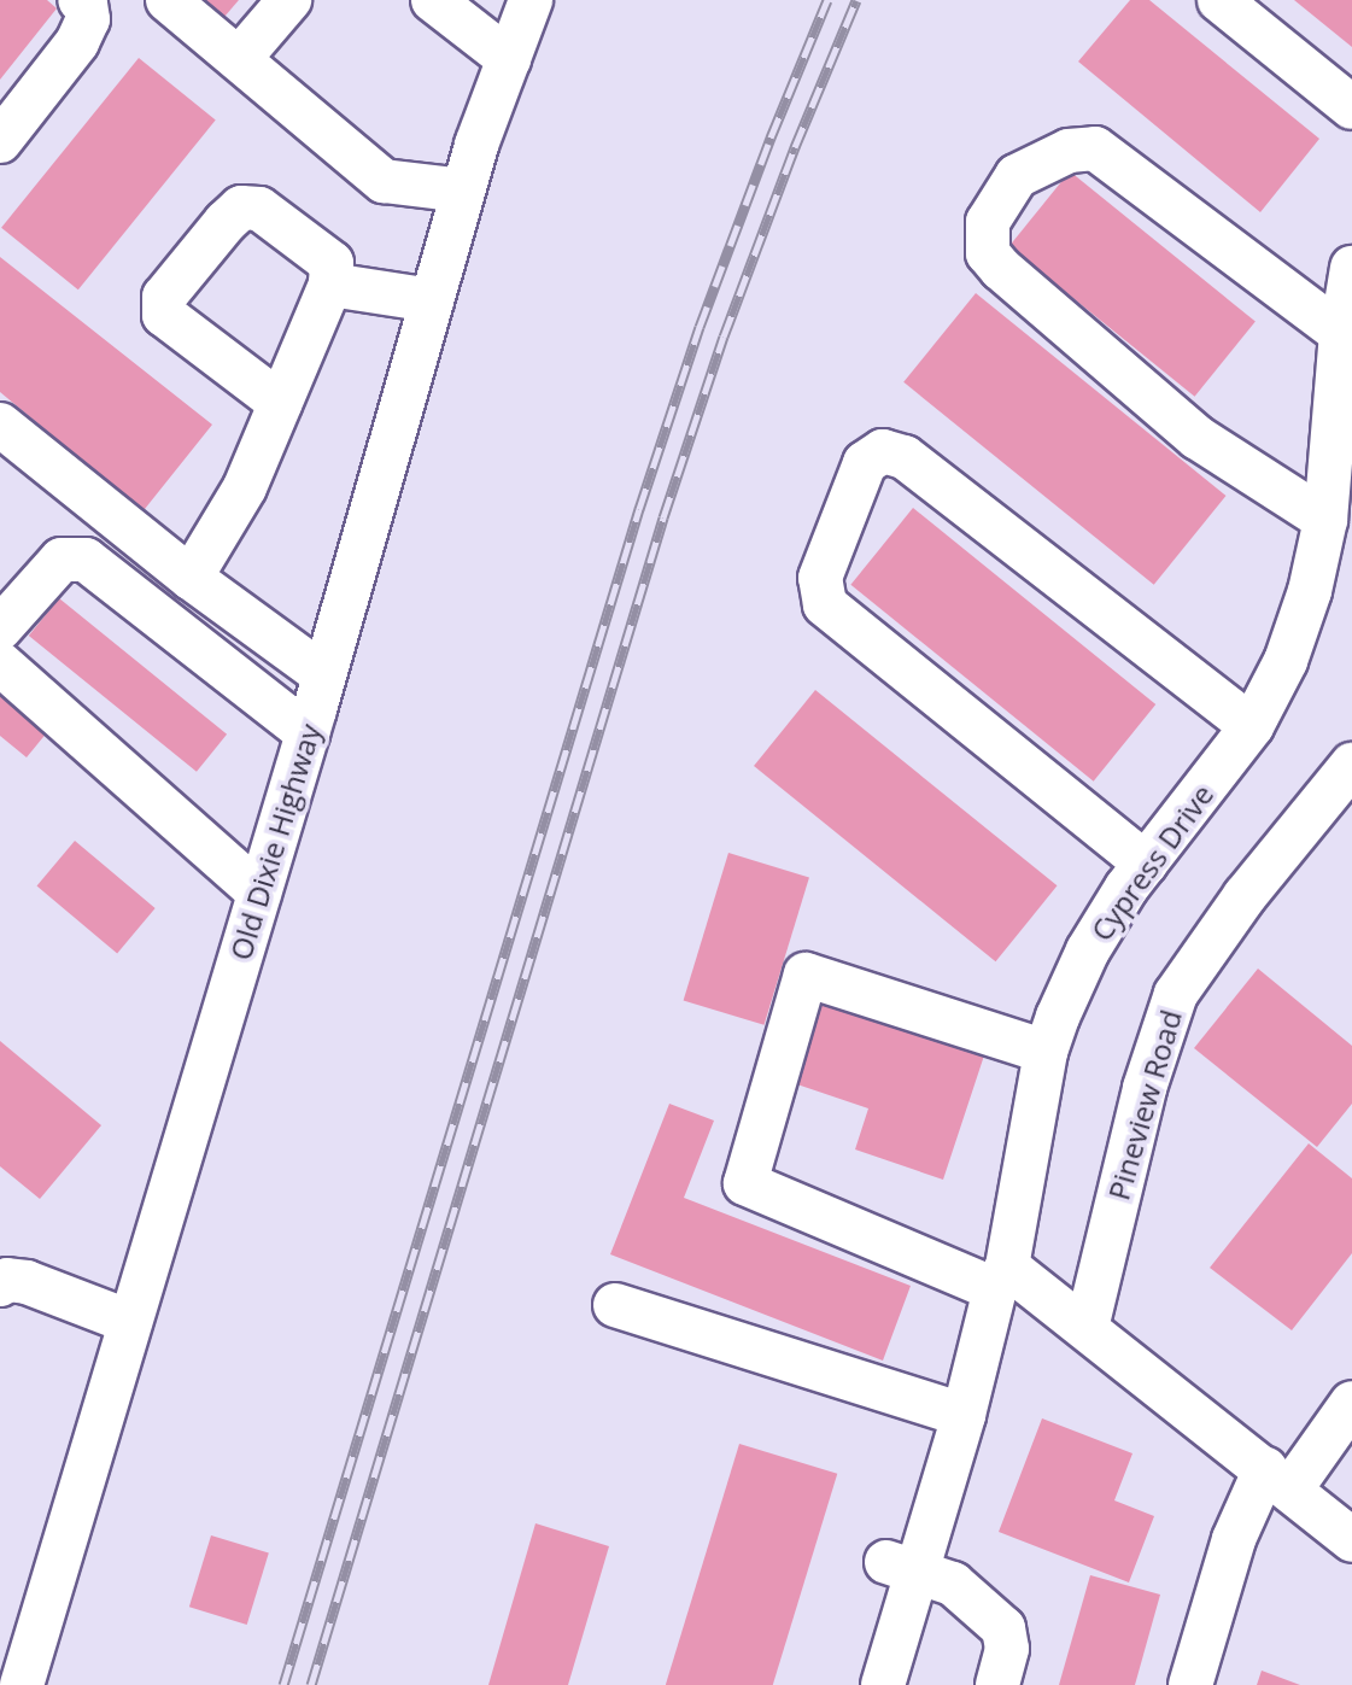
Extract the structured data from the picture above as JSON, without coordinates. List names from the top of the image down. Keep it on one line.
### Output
{"streets":{"street":["Old Dixie Highway","Cypress Drive","Pineview Road"]}}
